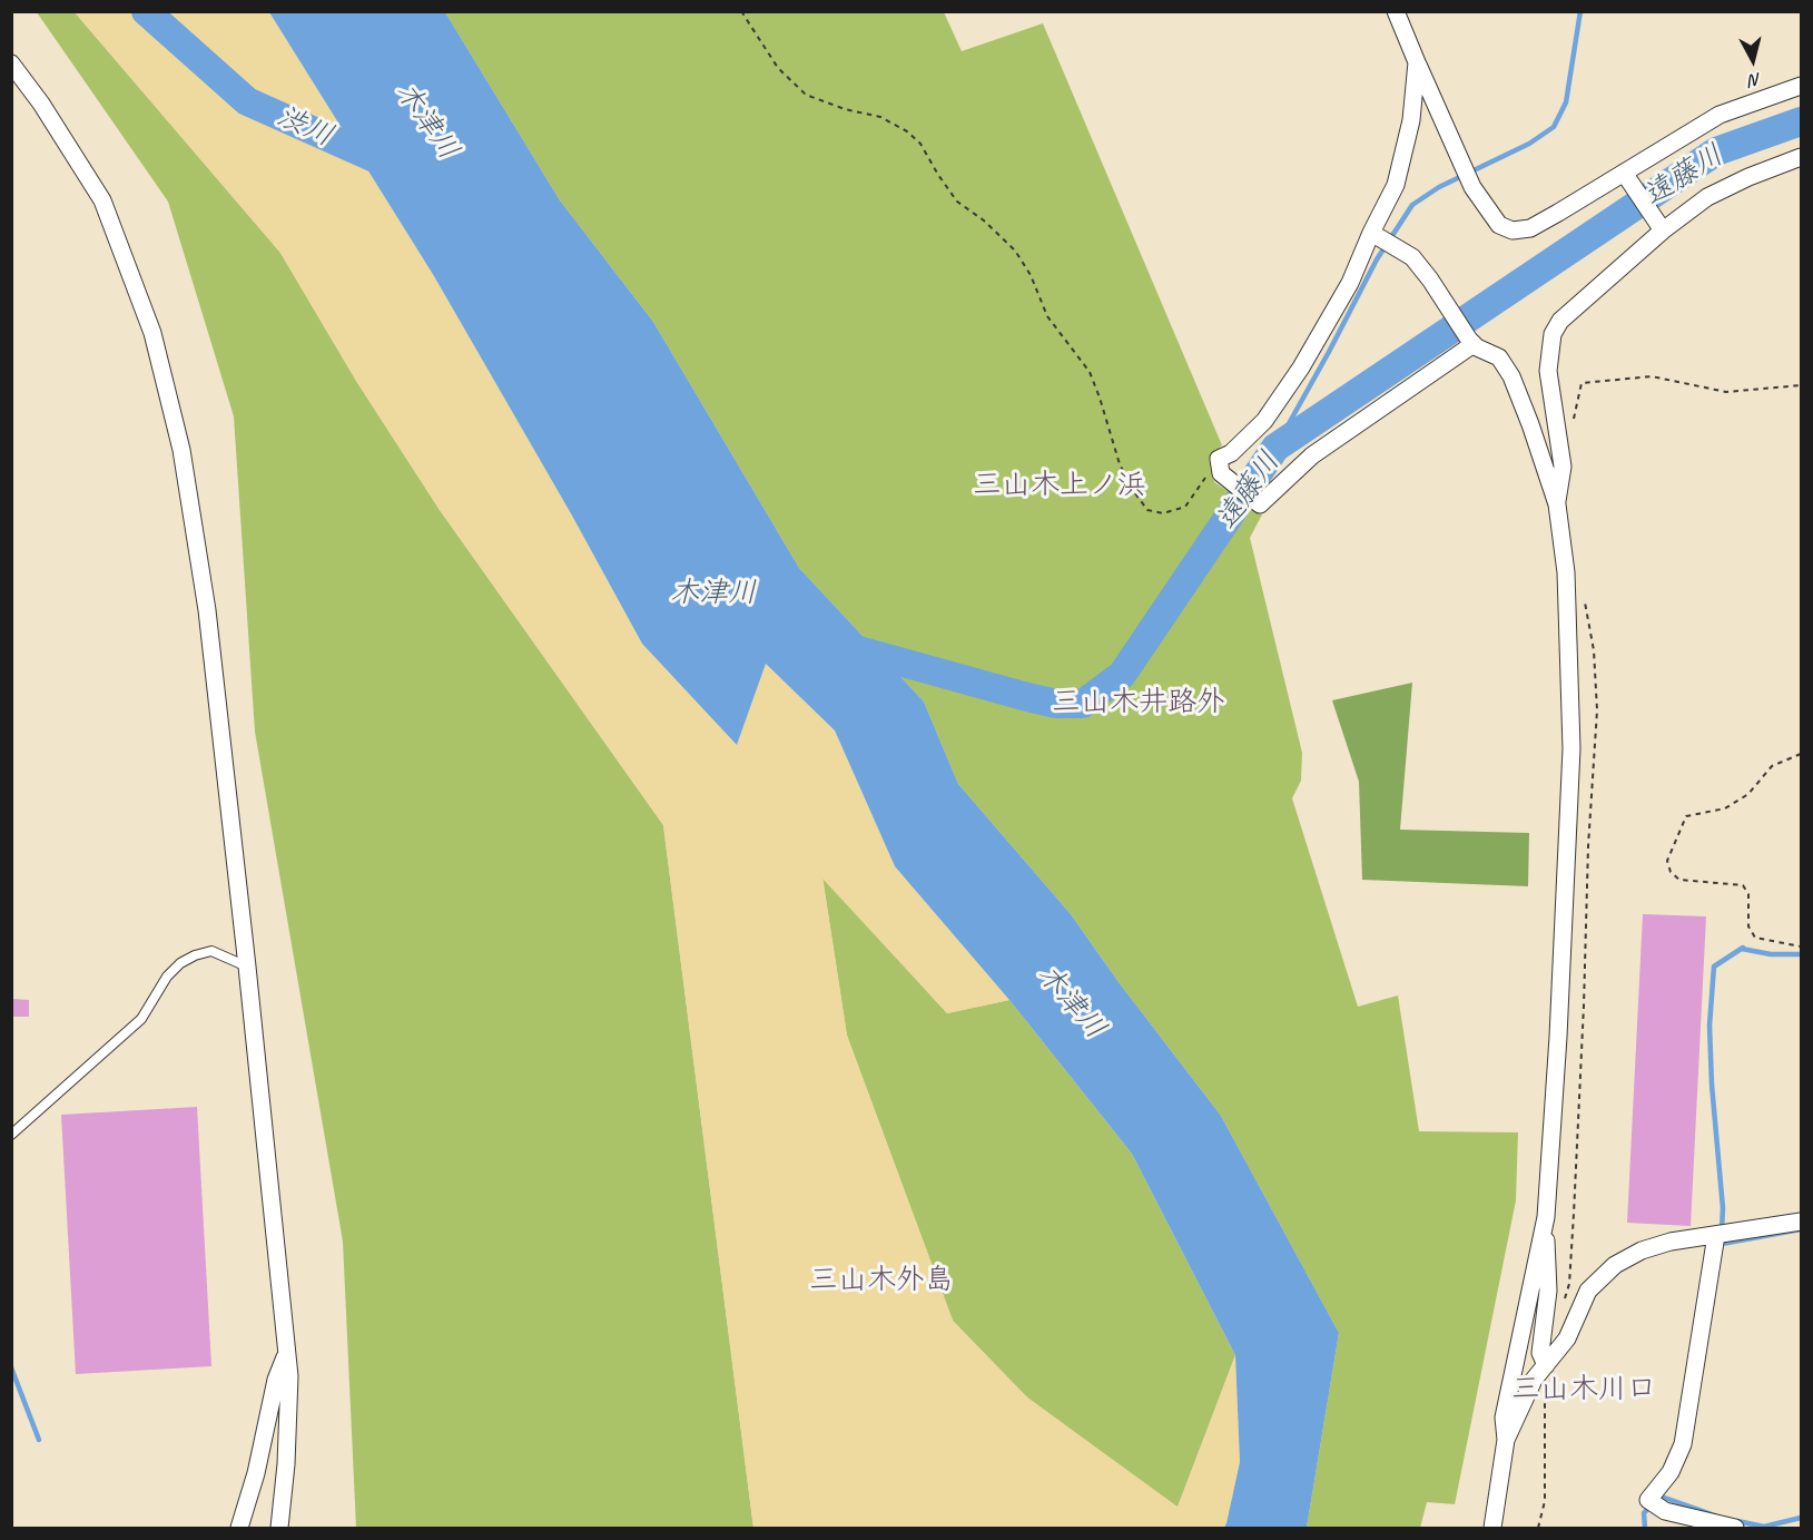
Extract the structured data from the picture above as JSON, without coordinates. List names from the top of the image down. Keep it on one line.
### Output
{"districts":["三山木上ノ浜","三山木井路外","三山木外島","三山木川口"],"water":["木津川","渋川","遠藤川"],"north":"bottom"}
